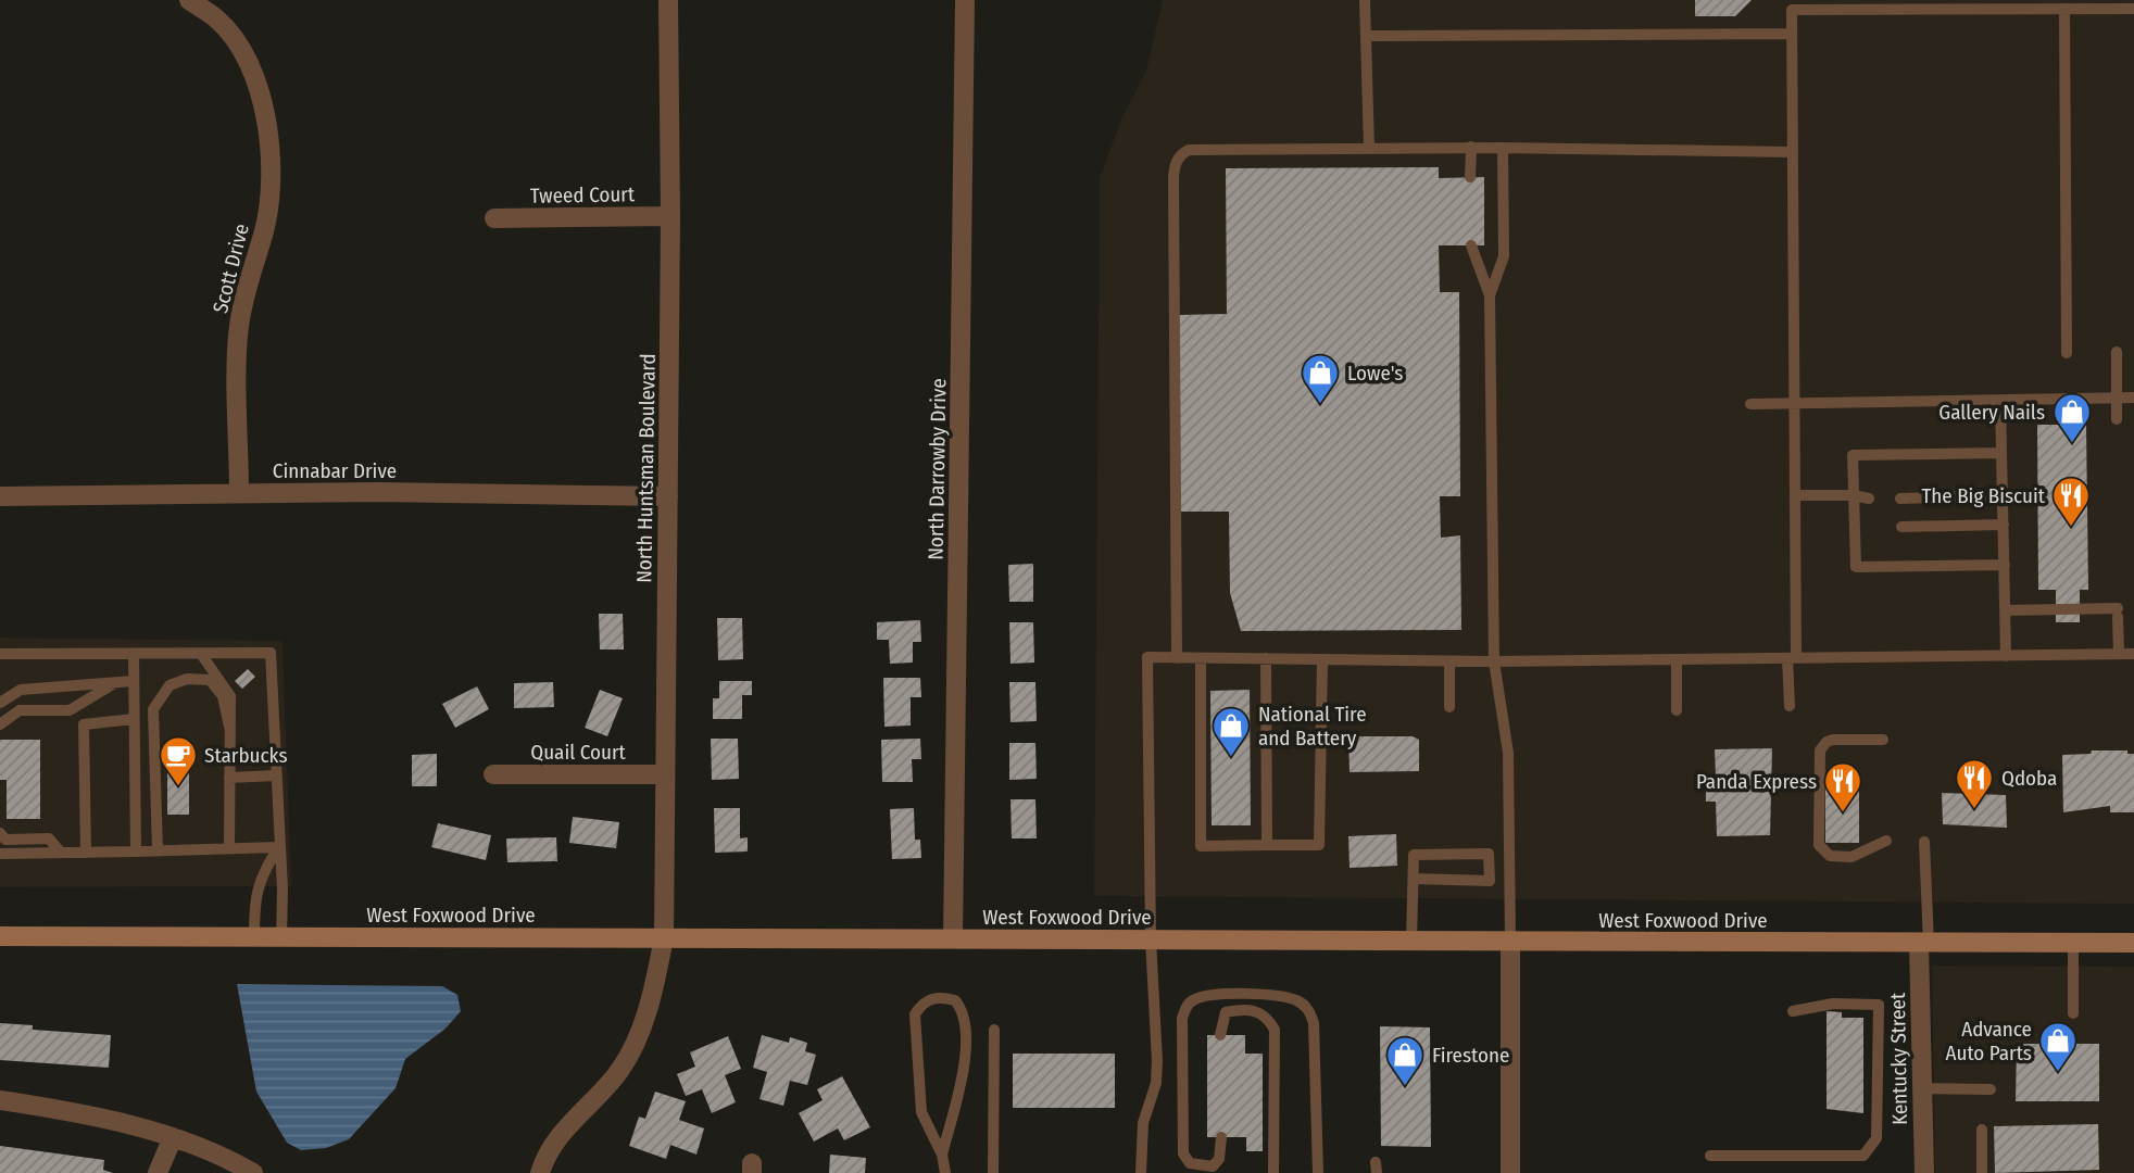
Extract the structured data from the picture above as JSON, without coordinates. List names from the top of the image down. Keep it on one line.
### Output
{"streets":{"main road":["West Foxwood Drive"],"street":["Tweed Court","Scott Drive","North Huntsman Boulevard","North Darrowby Drive","Cinnabar Drive","Quail Court","Kentucky Street"]},"crossings":[["Tweed Court","North Huntsman Boulevard"],["Scott Drive","Cinnabar Drive"],["North Huntsman Boulevard","Cinnabar Drive"],["North Huntsman Boulevard","Quail Court"],["North Huntsman Boulevard","West Foxwood Drive"],["North Darrowby Drive","West Foxwood Drive"],["West Foxwood Drive","Kentucky Street"]],"places":{"shop":["Lowe's","Gallery Nails","National Tire and Battery","Advance Auto Parts","Firestone"],"restaurant":["The Big Biscuit","Qdoba","Panda Express"],"cafe":["Starbucks"]}}
